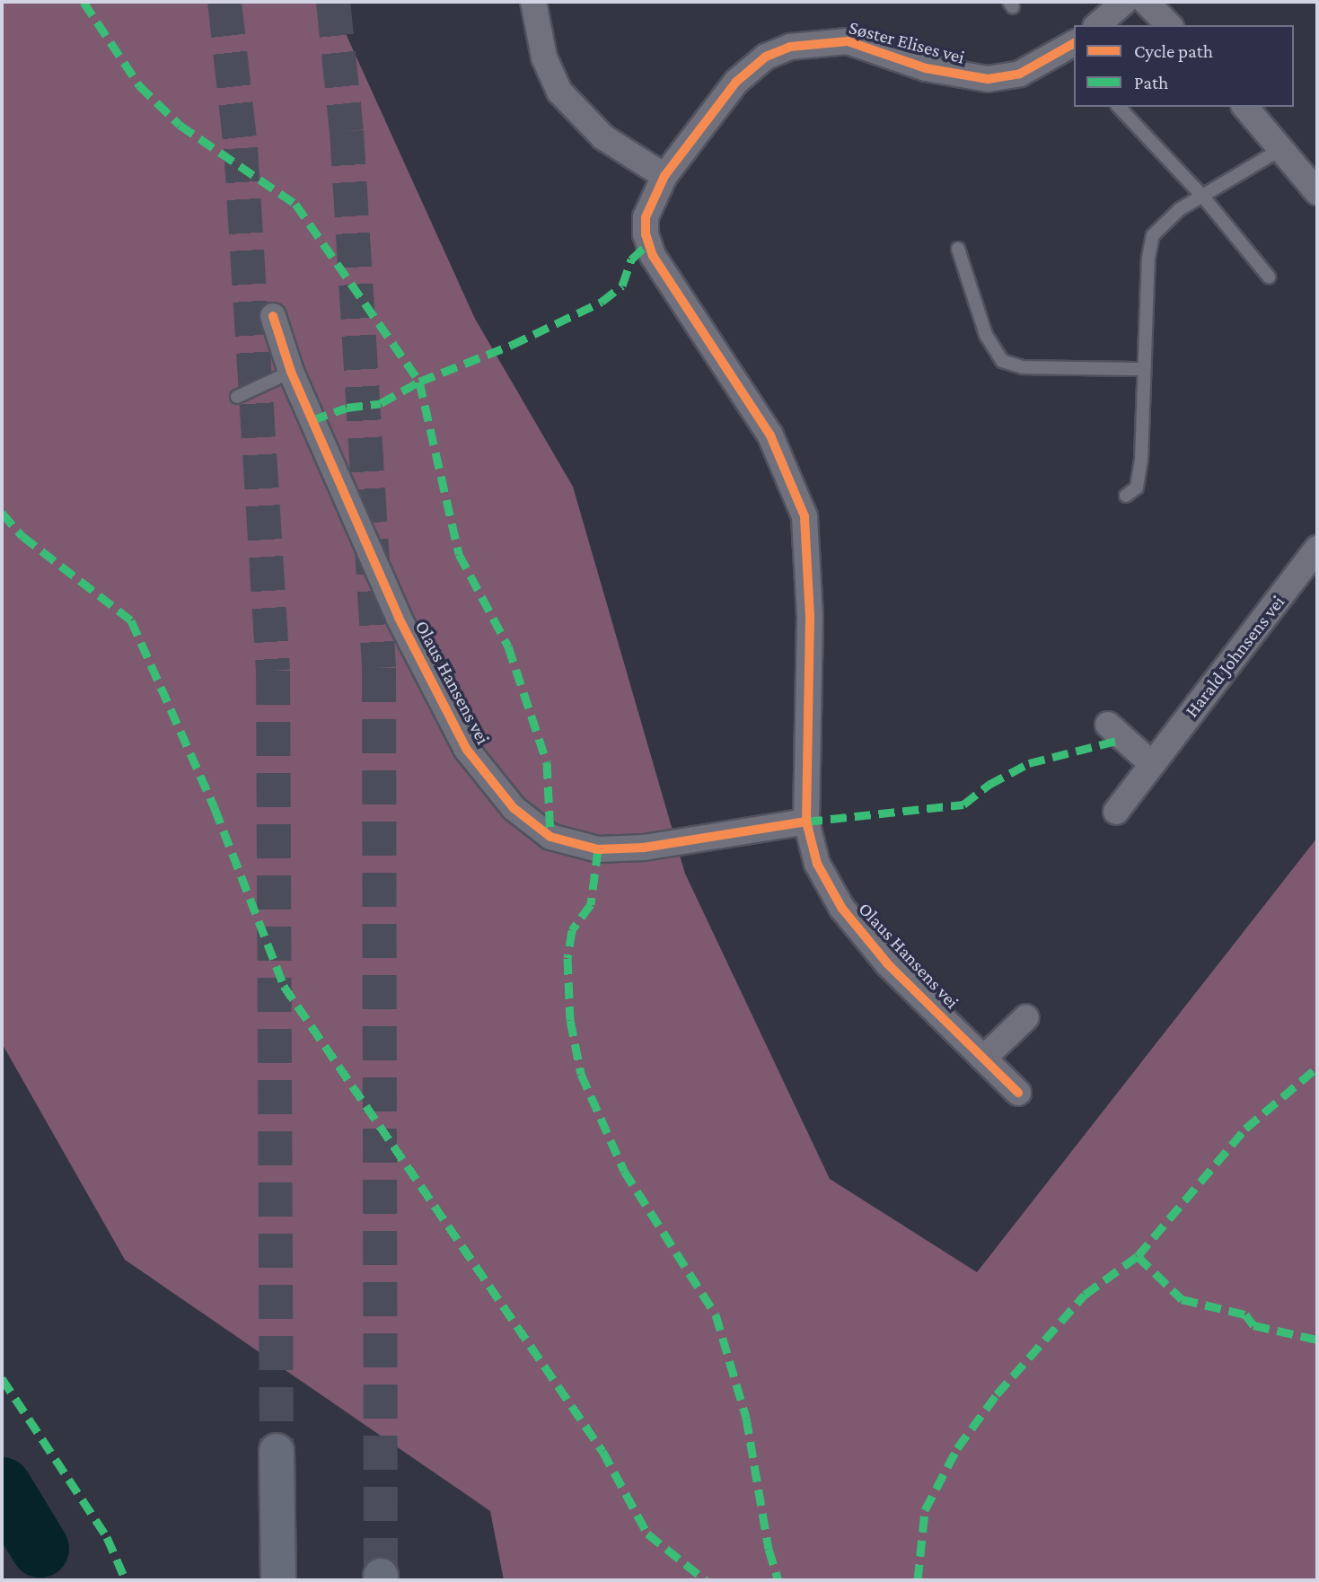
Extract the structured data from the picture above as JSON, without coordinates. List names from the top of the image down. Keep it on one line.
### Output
{"streets":{"street":["Søster Elises vei","Harald Johnsens vei","Olaus Hansens vei"]},"crossings":[["Søster Elises vei","Olaus Hansens vei"]],"legend":["Cycle path","Path"]}
